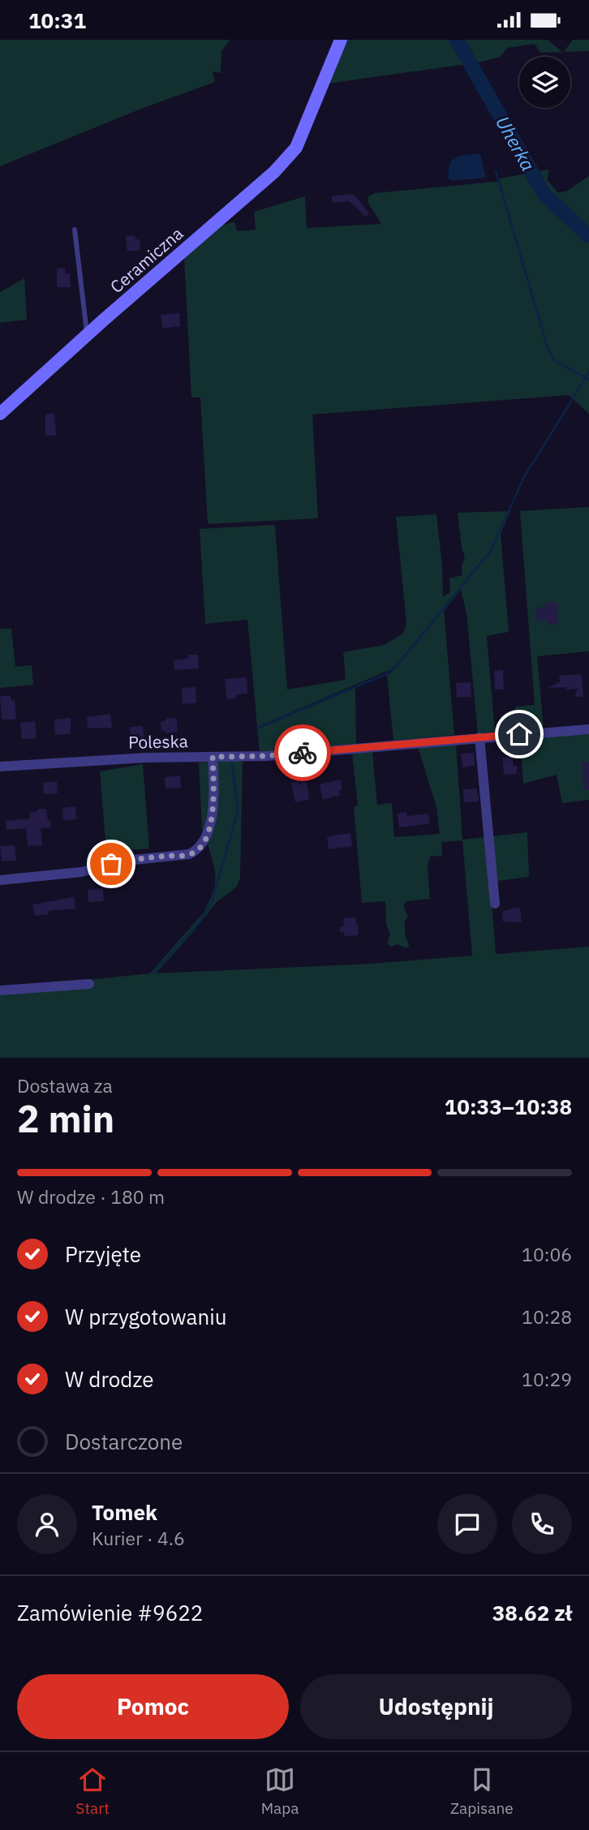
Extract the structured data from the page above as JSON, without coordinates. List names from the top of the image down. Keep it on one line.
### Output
{"streets":{"street":["Ceramiczna","Poleska"]},"water":["Uherka"],"page":{"status":"10:31","heading":["2 min","Dostawa za","10:33–10:38"],"panel":["Tomek","Kurier · 4.6","Zamówienie #9622","38.62 zł"],"bar":"W drodze · 180 m","list":[["Przyjęte","10:06"],["W przygotowaniu","10:28"],["W drodze","10:29"],"Dostarczone"],"buttons":["Pomoc","Udostępnij"],"tabs":["Start","Mapa","Zapisane"]}}
